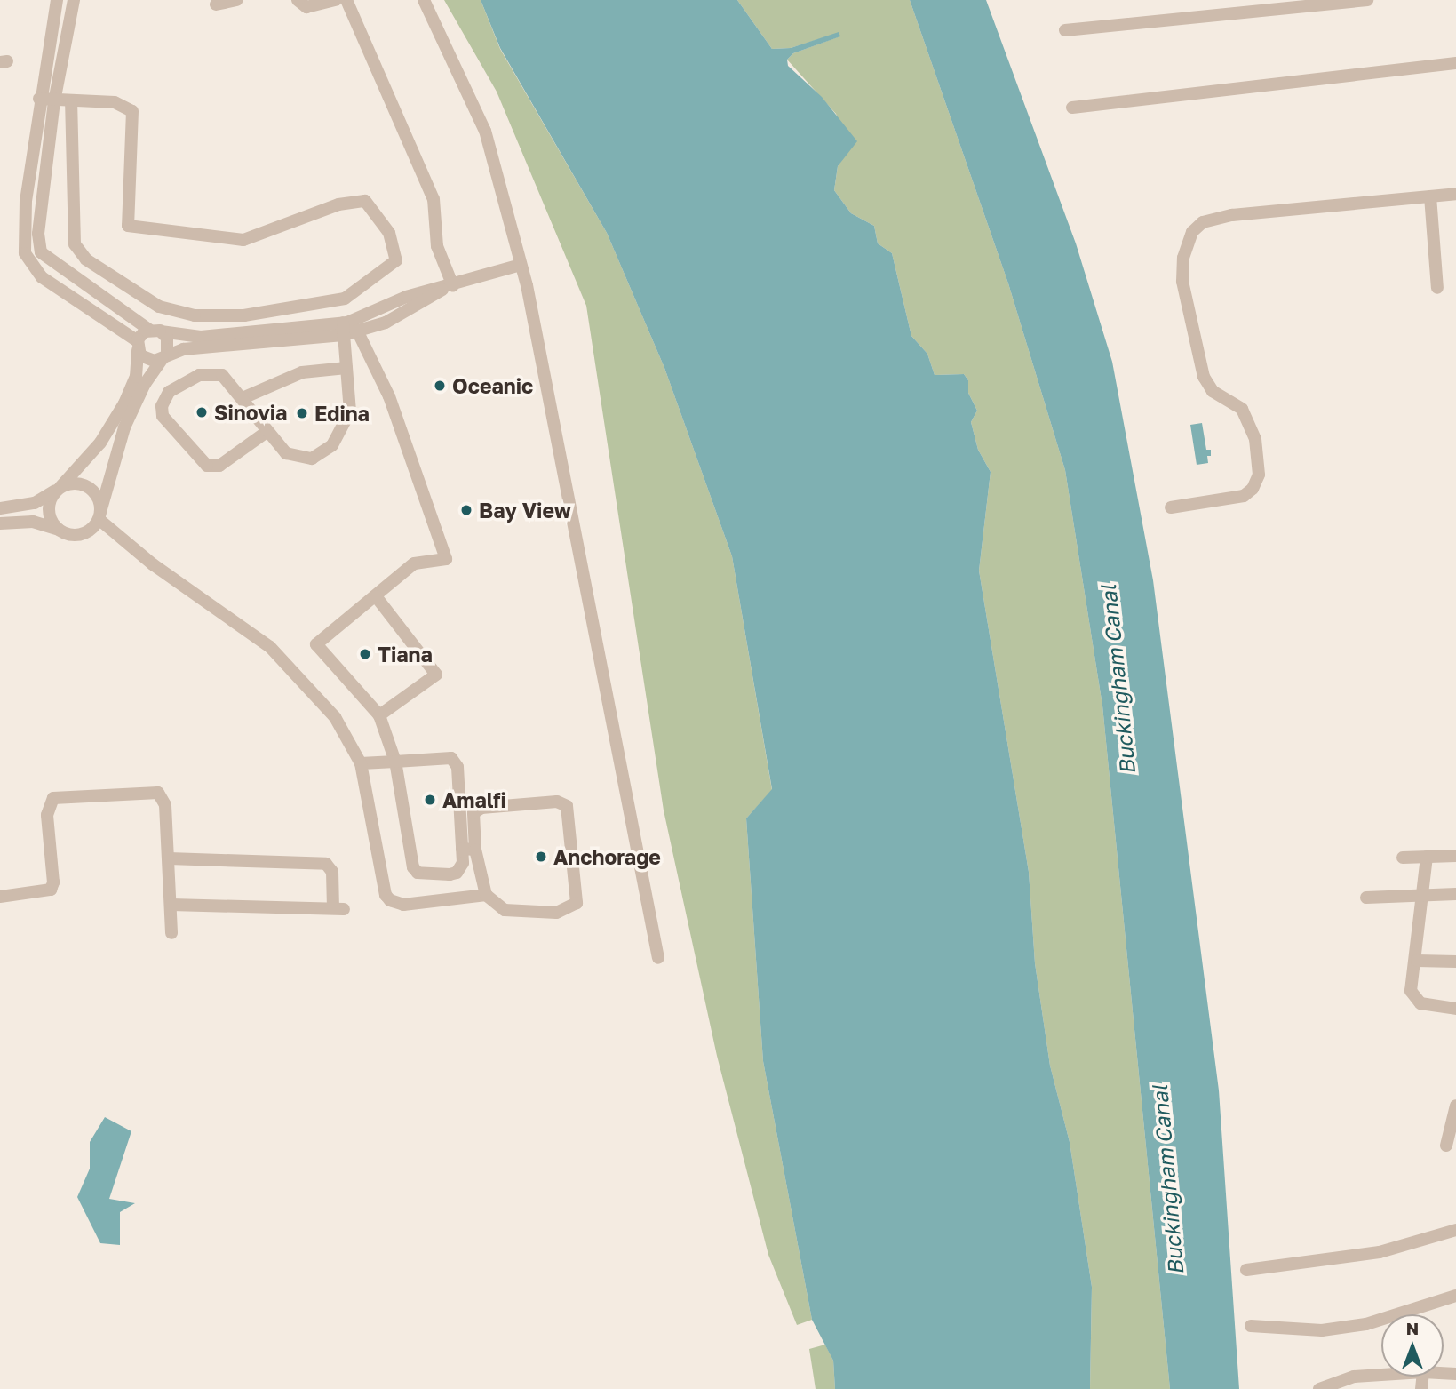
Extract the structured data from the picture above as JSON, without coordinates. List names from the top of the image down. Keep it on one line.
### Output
{"water":["Buckingham Canal"],"places":["Oceanic","Sinovia","Edina","Bay View","Tiana","Amalfi","Anchorage"],"north":"top"}
